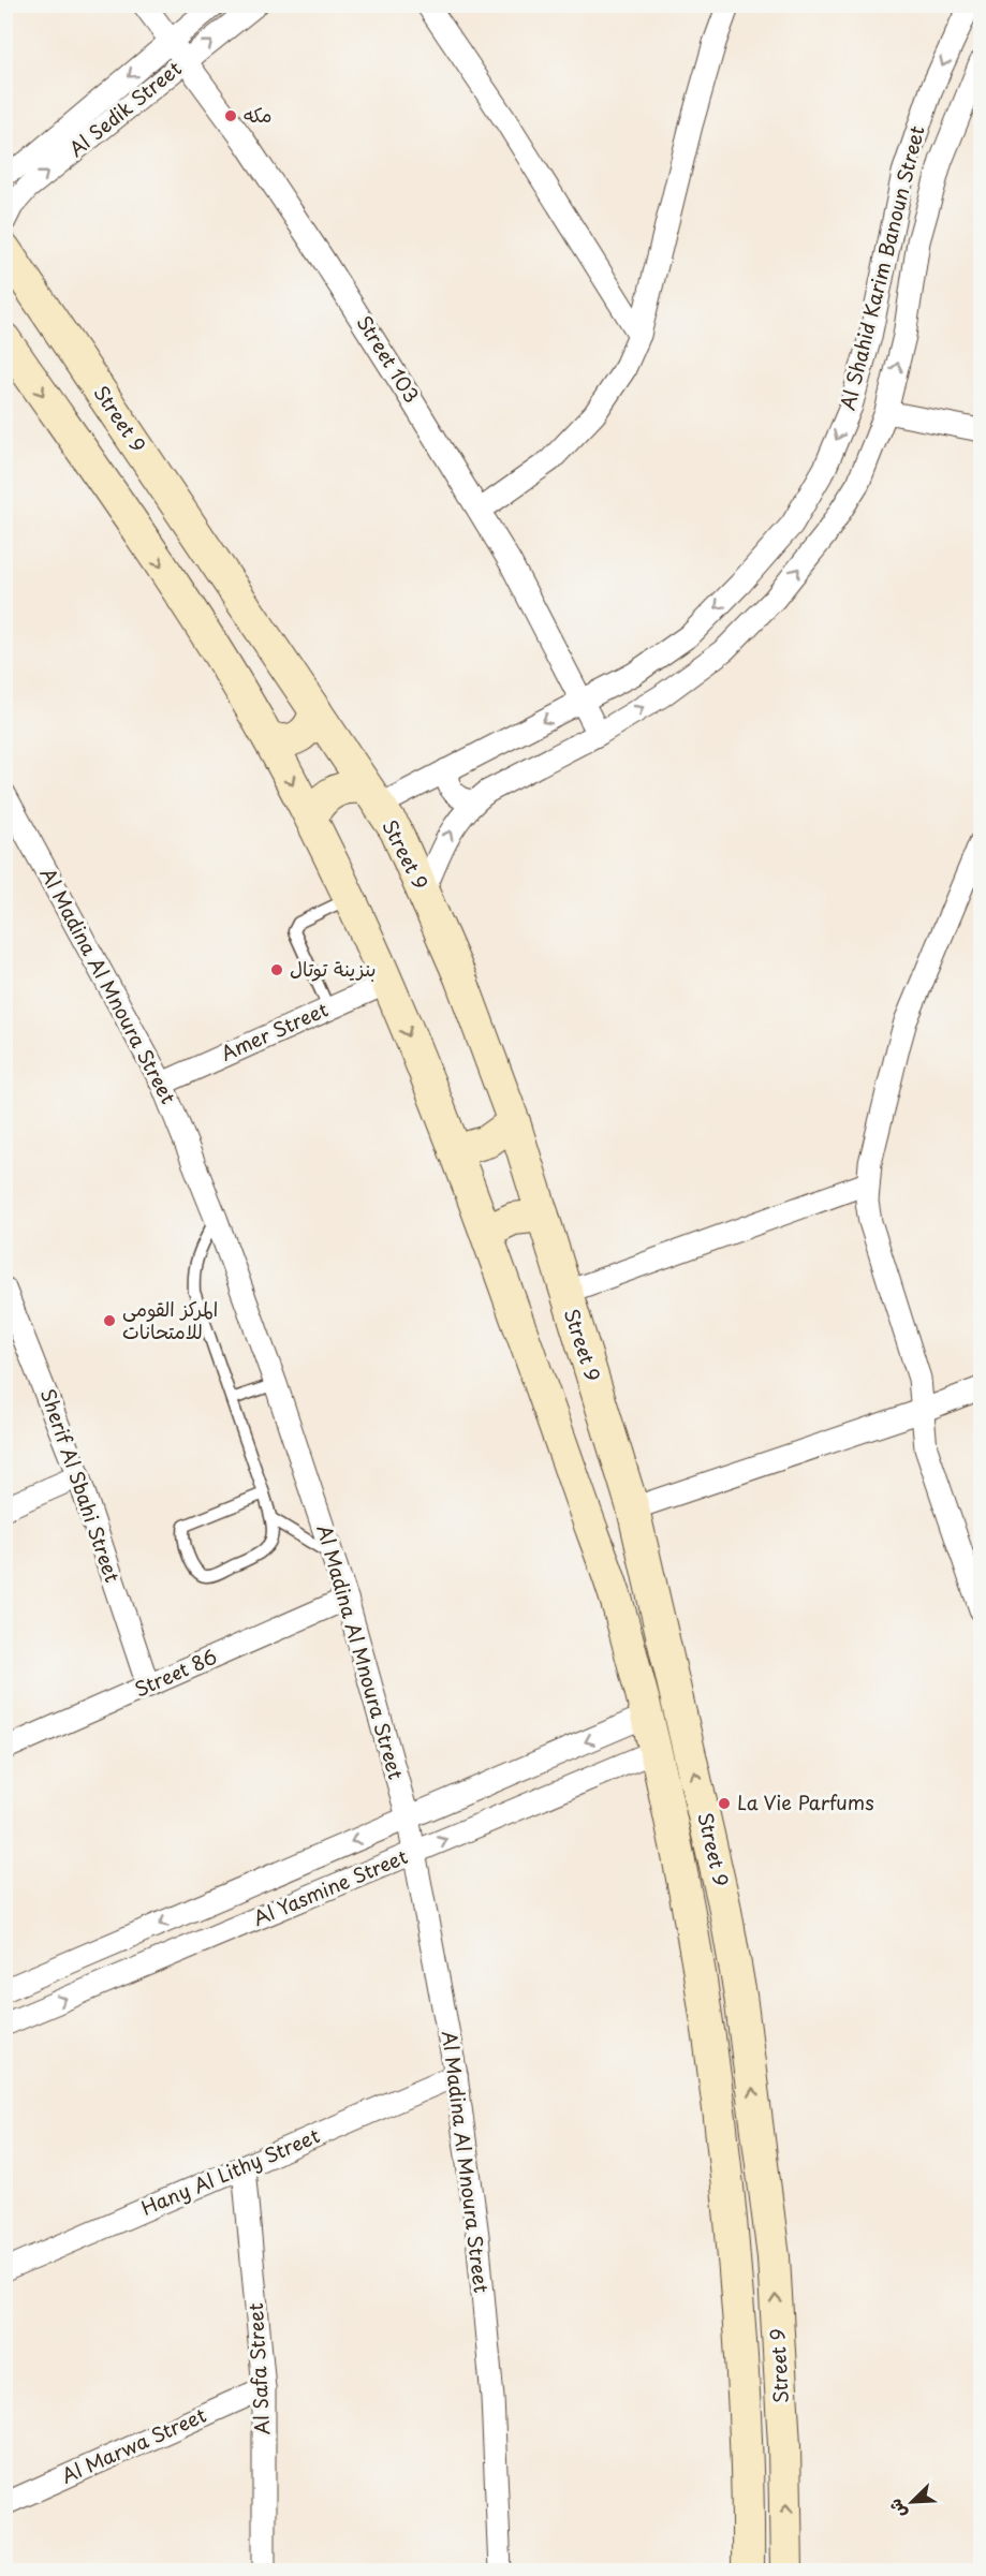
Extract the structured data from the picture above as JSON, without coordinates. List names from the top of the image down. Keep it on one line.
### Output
{"streets":{"main road":["Street 9"],"street":["Al Sedik Street","Al Shahid Karim Banoun Street","Street 103","Al Madina Al Mnoura Street","Amer Street","Sherif Al Sbahi Street","Street 86","Al Yasmine Street","Hany Al Lithy Street","Al Safa Street","Al Marwa Street"]},"crossings":[["Al Sedik Street","Street 103"],["Al Shahid Karim Banoun Street","Street 103"],["Al Shahid Karim Banoun Street","Street 9"],["Street 9","Amer Street"],["Street 9","Al Yasmine Street"],["Al Madina Al Mnoura Street","Amer Street"],["Al Madina Al Mnoura Street","Street 86"],["Al Madina Al Mnoura Street","Al Yasmine Street"],["Al Madina Al Mnoura Street","Hany Al Lithy Street"],["Sherif Al Sbahi Street","Street 86"],["Hany Al Lithy Street","Al Safa Street"],["Al Safa Street","Al Marwa Street"]],"places":["مكه","بنزينة توتال","المركز القومى للامتحانات","La Vie Parfums"],"north":"bottom left"}
